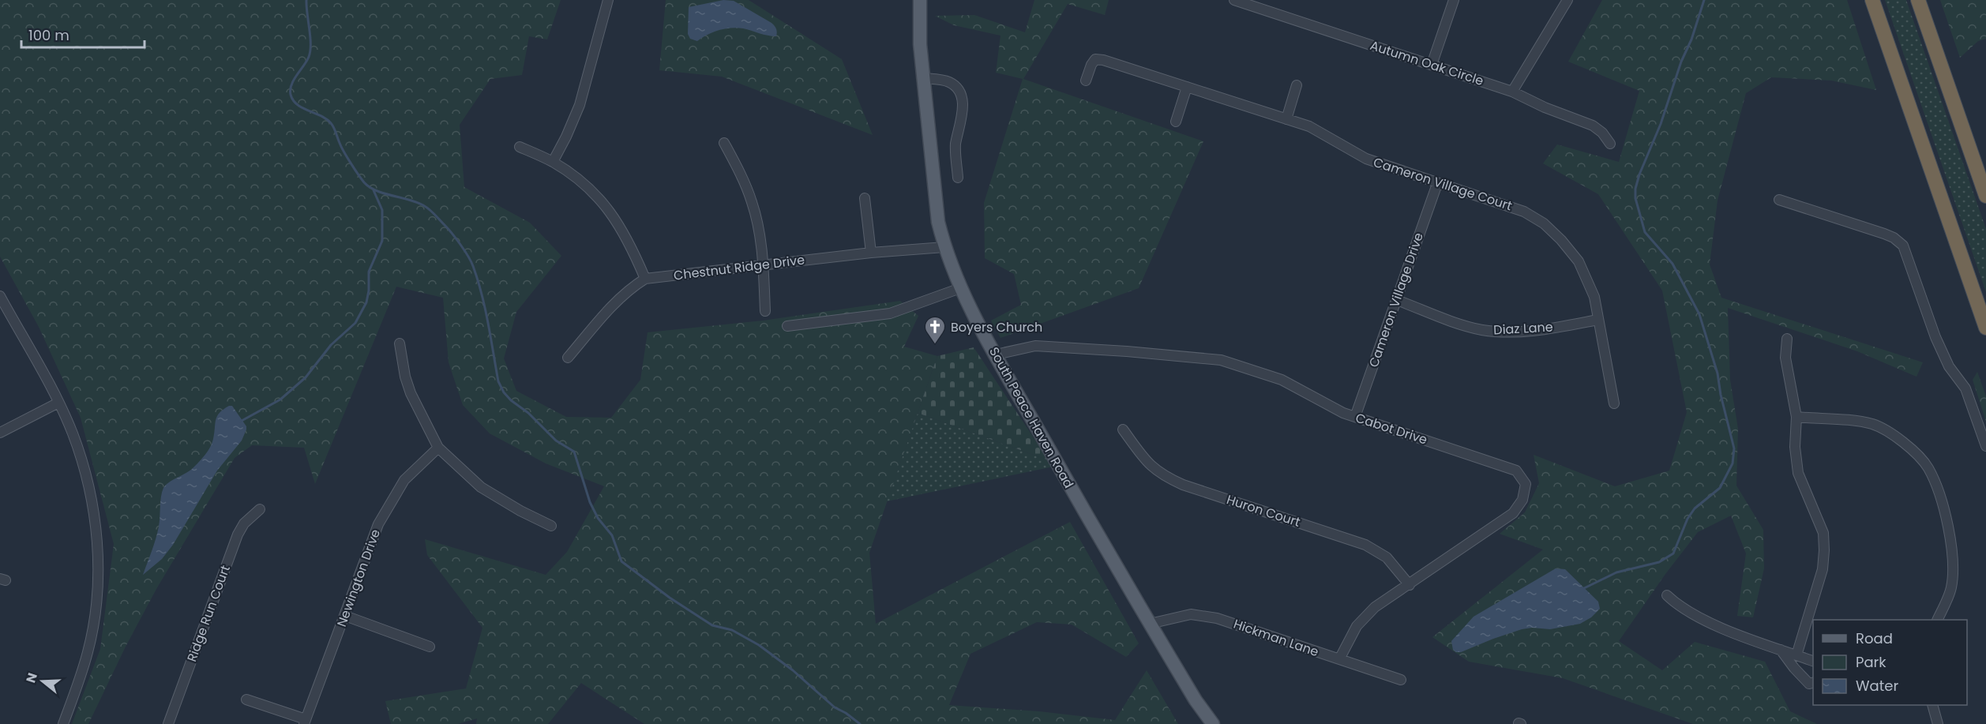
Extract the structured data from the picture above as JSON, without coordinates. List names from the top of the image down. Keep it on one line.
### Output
{"streets":{"main road":["South Peace Haven Road"],"street":["Autumn Oak Circle","Cameron Village Court","Chestnut Ridge Drive","Cameron Village Drive","Diaz Lane","Cabot Drive","Huron Court","Newington Drive","Ridge Run Court","Hickman Lane"]},"crossings":[["Cameron Village Court","Cameron Village Drive"],["Cameron Village Court","Diaz Lane"],["Chestnut Ridge Drive","South Peace Haven Road"],["Cameron Village Drive","Diaz Lane"],["Cameron Village Drive","Cabot Drive"],["South Peace Haven Road","Cabot Drive"],["South Peace Haven Road","Hickman Lane"],["Cabot Drive","Huron Court"],["Cabot Drive","Hickman Lane"]],"places":{"church":["Boyers Church"]},"legend":["Road","Park","Water"],"scale_bar":"100 m","north":"left"}
